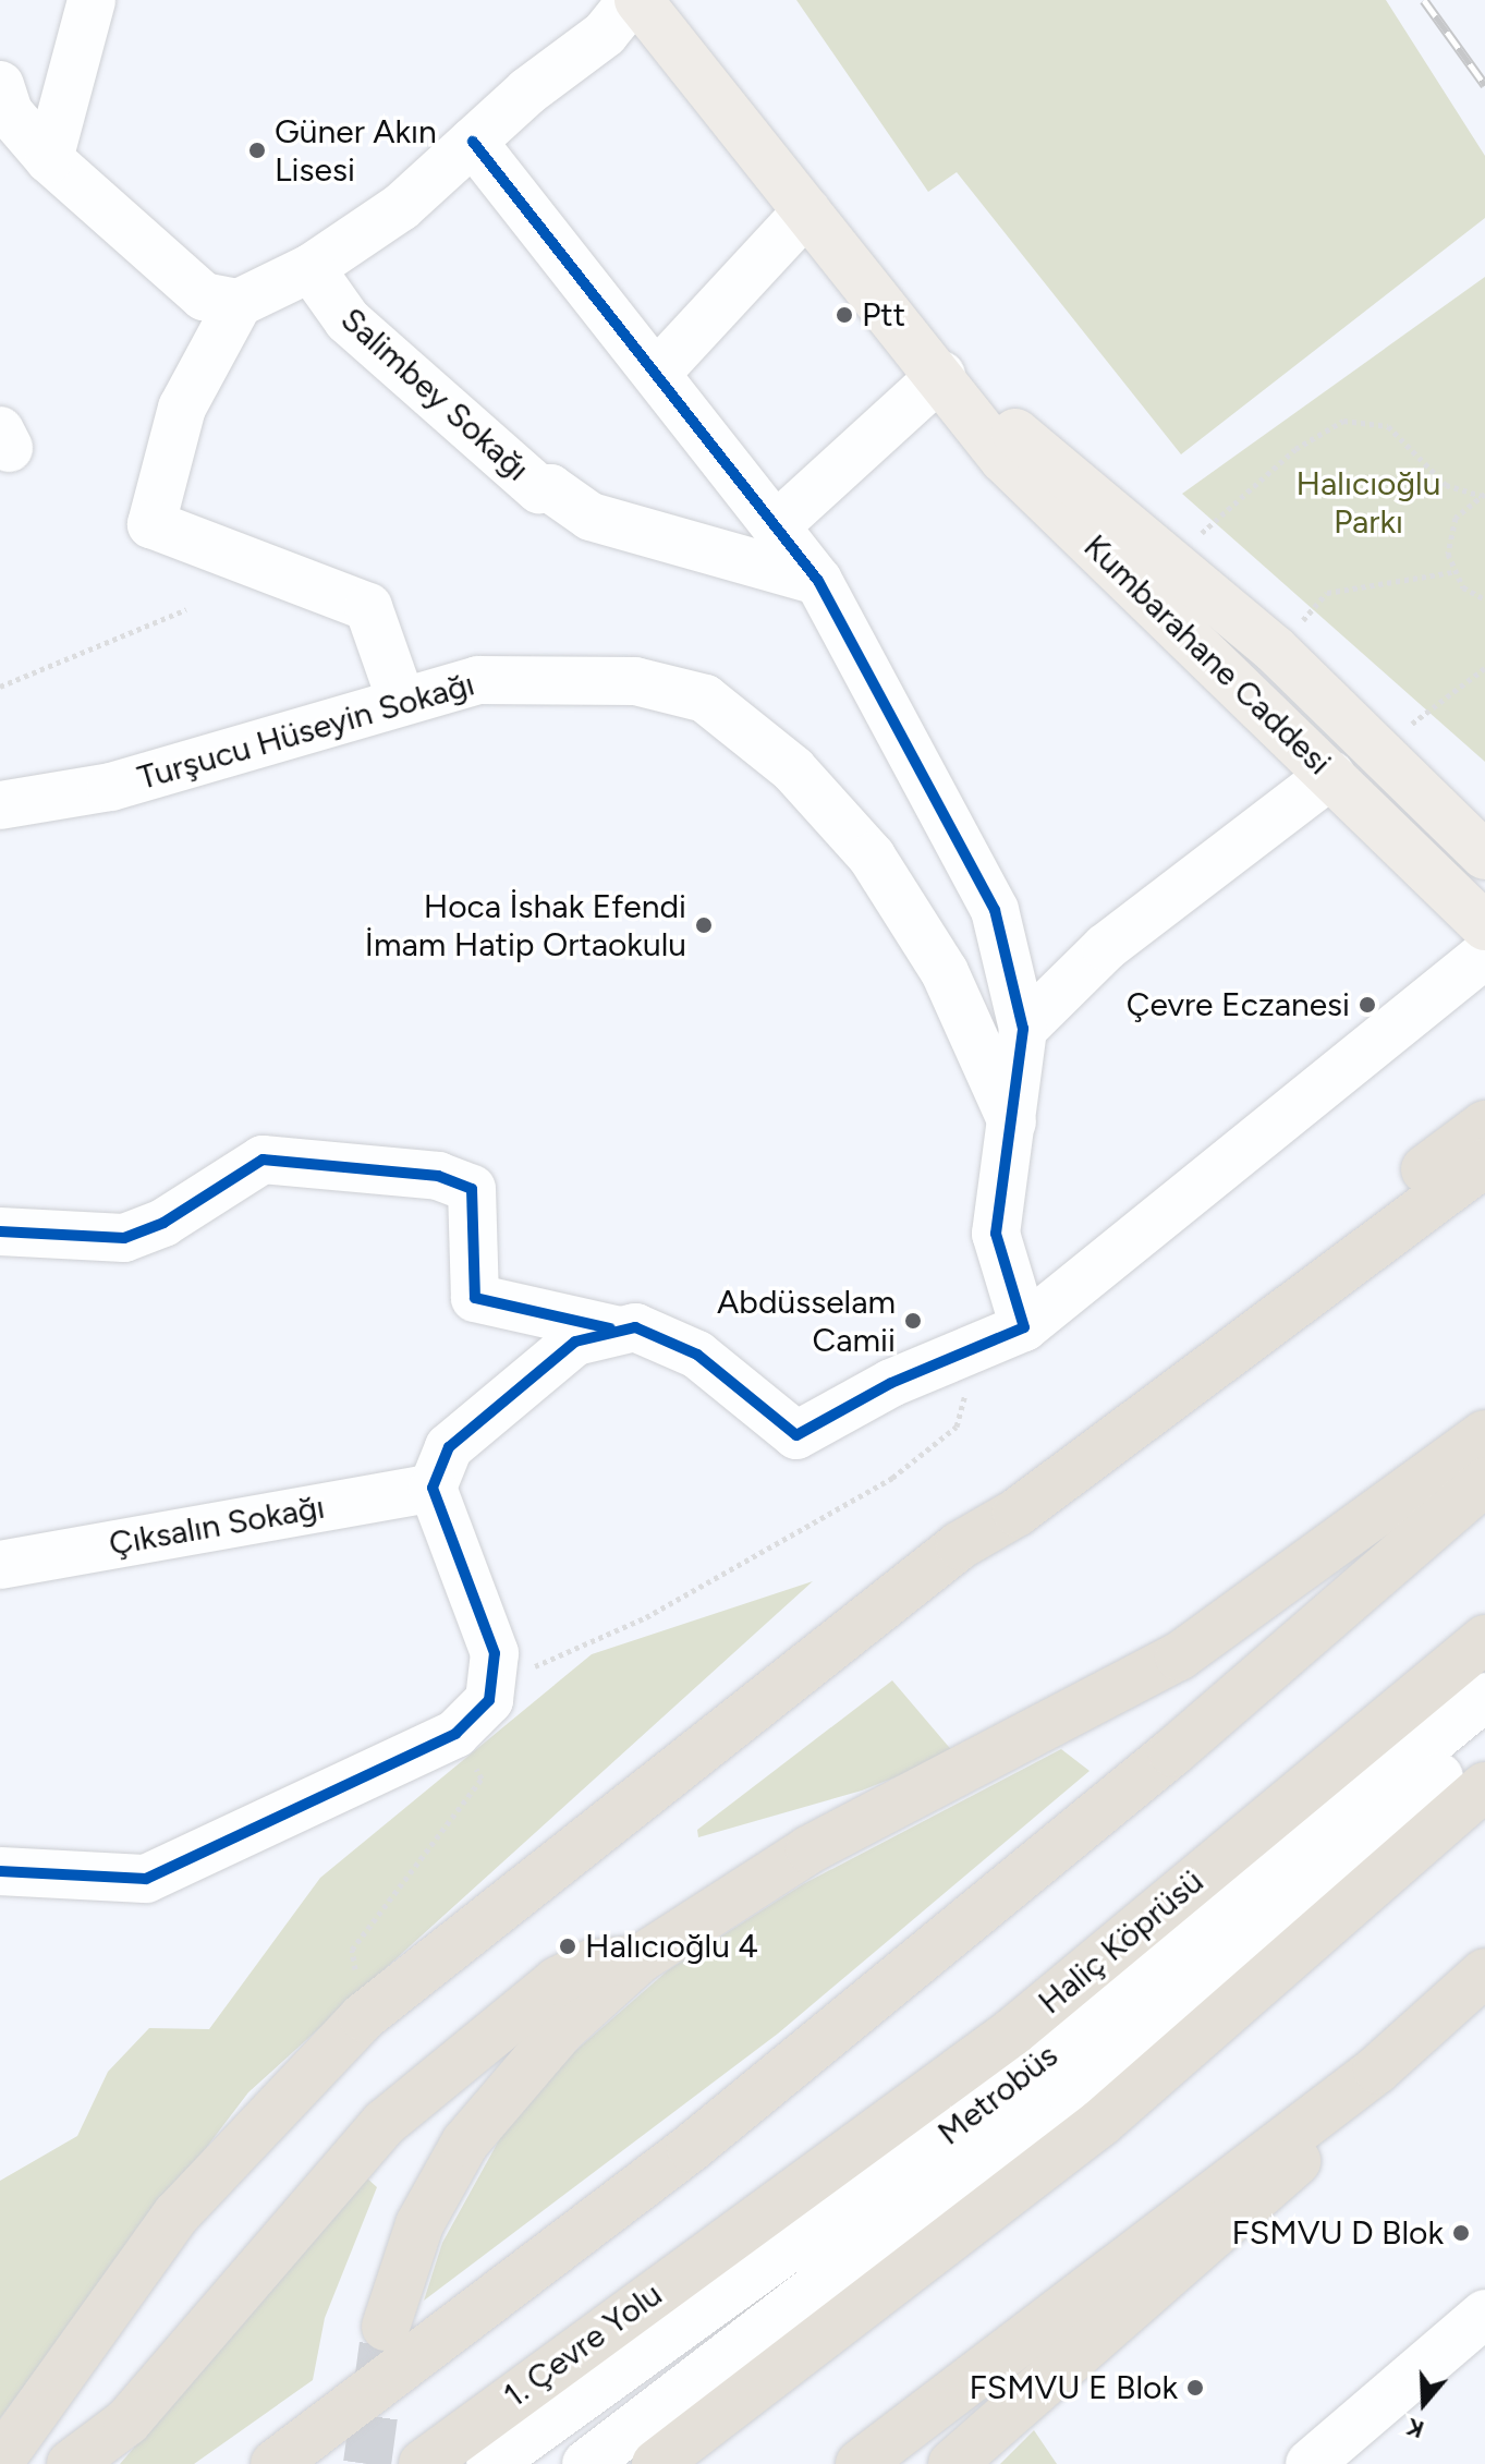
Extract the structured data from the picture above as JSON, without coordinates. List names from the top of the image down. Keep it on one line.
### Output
{"streets":{"highway":["Haliç Köprüsü","1. Çevre Yolu"],"main road":["Kumbarahane Caddesi"],"street":["Salimbey Sokağı","Turşucu Hüseyin Sokağı","Çıksalın Sokağı","Metrobüs"]},"crossings":[["Haliç Köprüsü","1. Çevre Yolu"]],"parks":["Halıcıoğlu Parkı"],"places":["Güner Akın Lisesi","Ptt","Hoca İshak Efendi İmam Hatip Ortaokulu","Çevre Eczanesi","Abdüsselam Camii","Halıcıoğlu 4","FSMVU D Blok","FSMVU E Blok"],"north":"bottom"}
